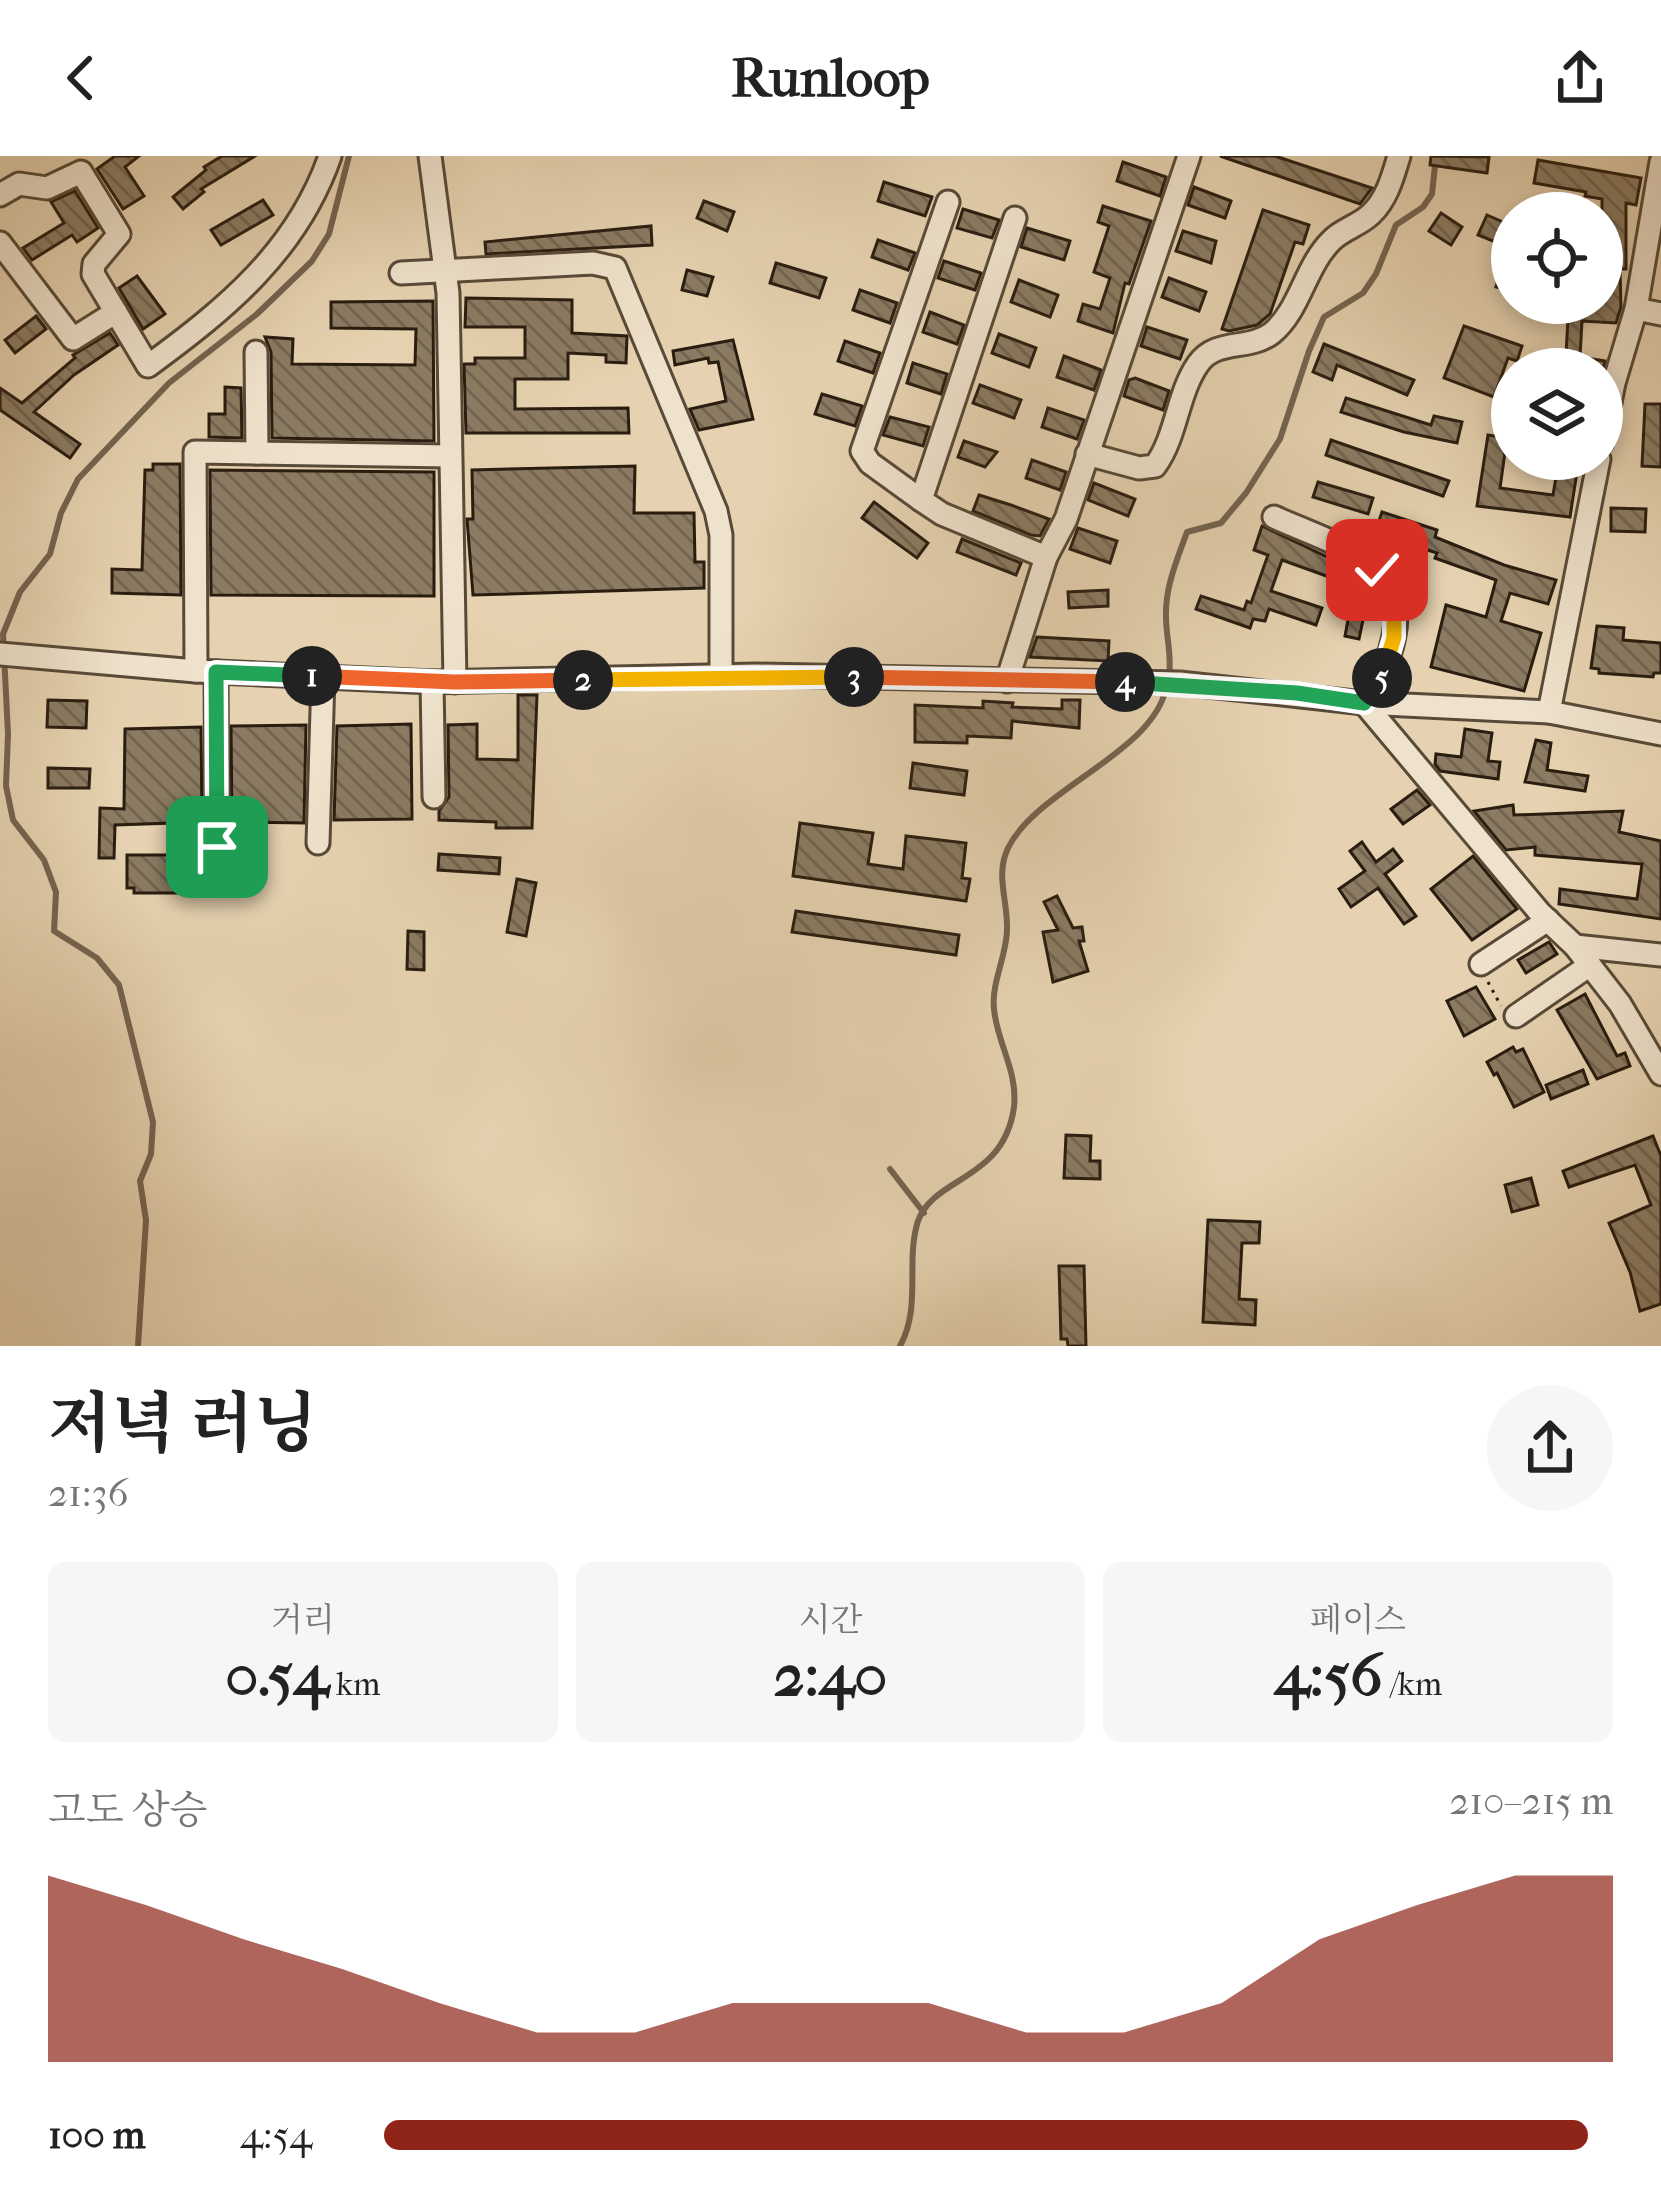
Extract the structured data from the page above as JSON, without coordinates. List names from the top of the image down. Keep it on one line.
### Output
{"page":{"header":"Runloop","pins":["1","3","5","2","4"],"heading":["저녁 러닝","21:36"],"stats":[["거리","0.54 km"],["시간","2:40"],["페이스","4:56 /km"]],"chart":["고도 상승","210–215 m"],"list":[{"name":"100 m","note":"4:54"}]}}
